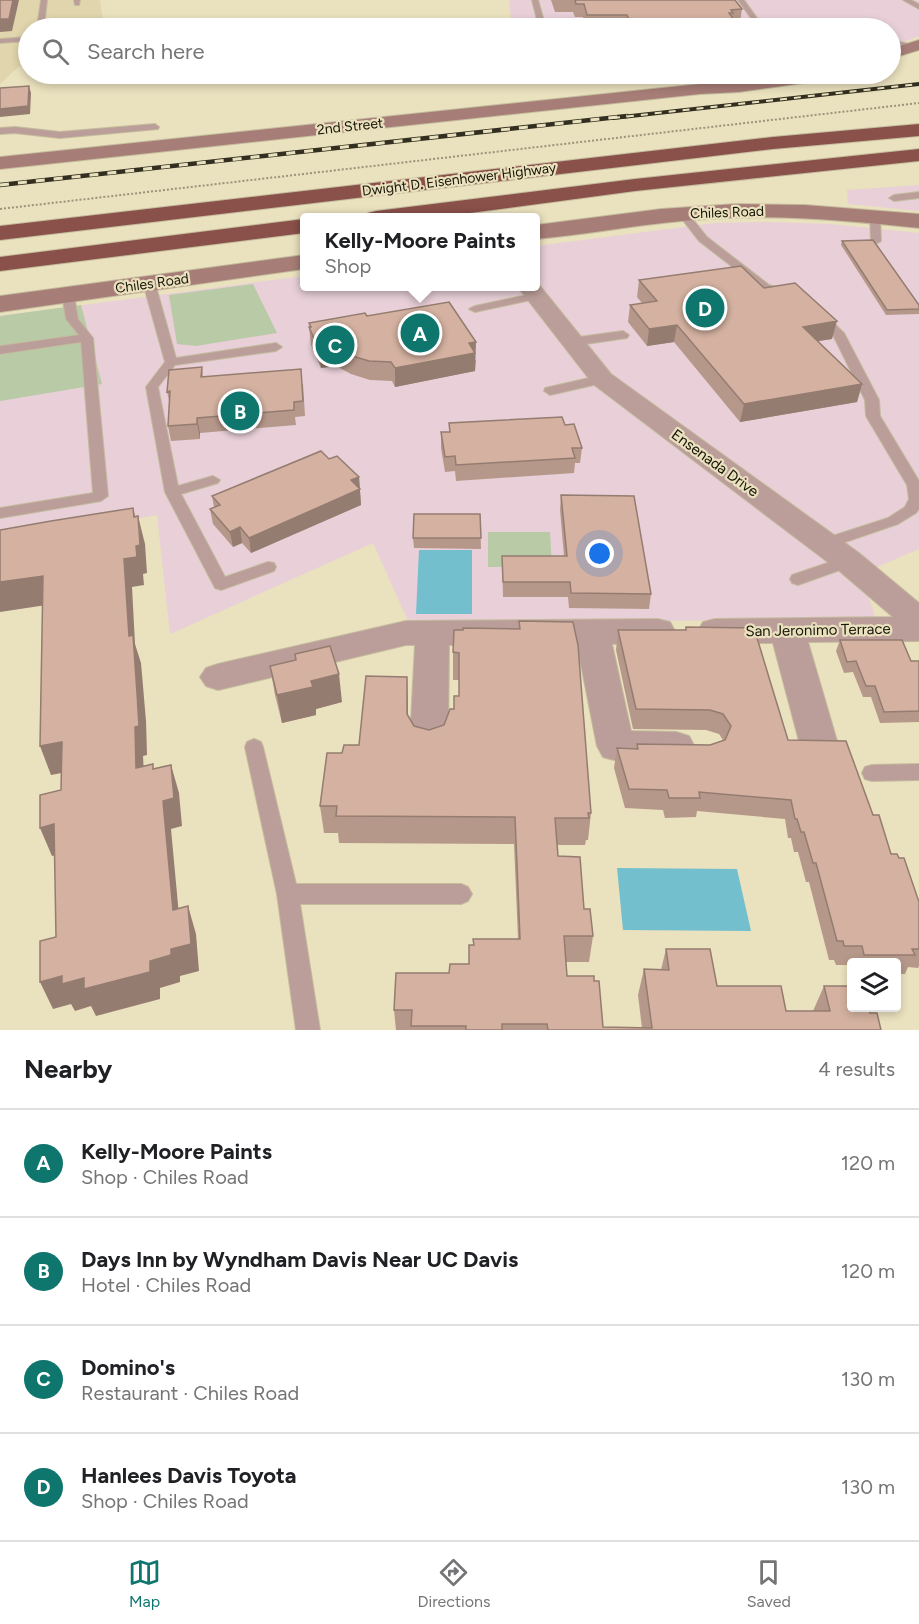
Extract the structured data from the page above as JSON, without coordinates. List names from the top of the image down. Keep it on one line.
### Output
{"streets":{"highway":["Dwight D. Eisenhower Highway"],"street":["2nd Street","Chiles Road","Ensenada Drive","San Jeronimo Terrace"]},"page":{"search":"Search here","popup":["Kelly-Moore Paints","Shop"],"pins":["D","A","C","B"],"heading":["Nearby","4 results"],"list":[{"mark":"A","name":"Kelly-Moore Paints","note":"Shop · Chiles Road","value":"120 m"},{"mark":"B","name":"Days Inn by Wyndham Davis Near UC Davis","note":"Hotel · Chiles Road","value":"120 m"},{"mark":"C","name":"Domino's","note":"Restaurant · Chiles Road","value":"130 m"},{"mark":"D","name":"Hanlees Davis Toyota","note":"Shop · Chiles Road","value":"130 m"}],"nav":["Map","Directions","Saved"]}}
